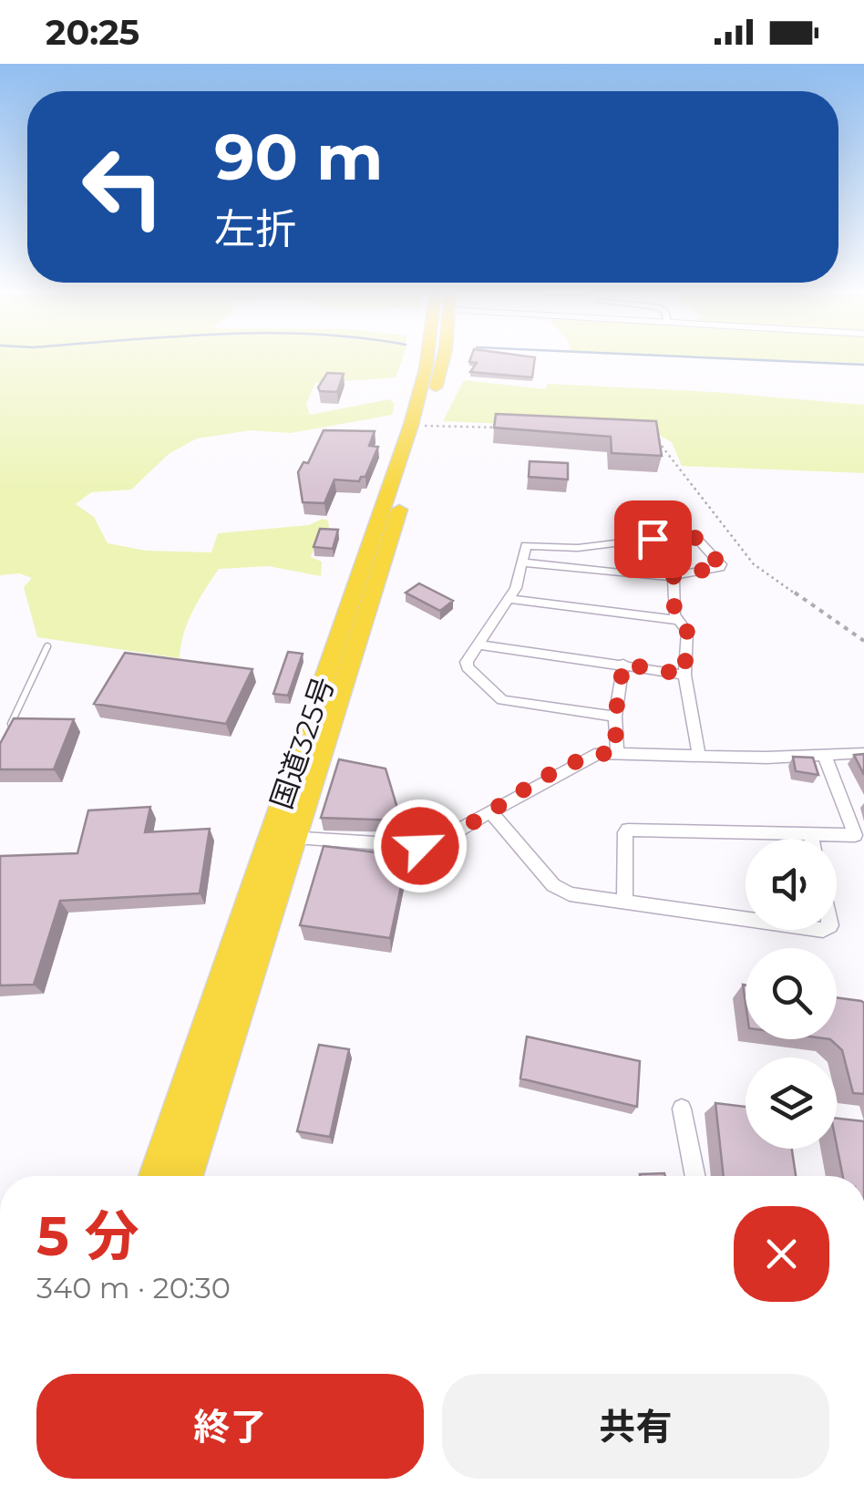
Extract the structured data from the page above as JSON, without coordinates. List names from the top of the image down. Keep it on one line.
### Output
{"streets":{"highway":["国道325号"]},"page":{"status":"20:25","turn":["90 m","左折"],"heading":["5 分","340 m · 20:30"],"buttons":["終了","共有"]}}
